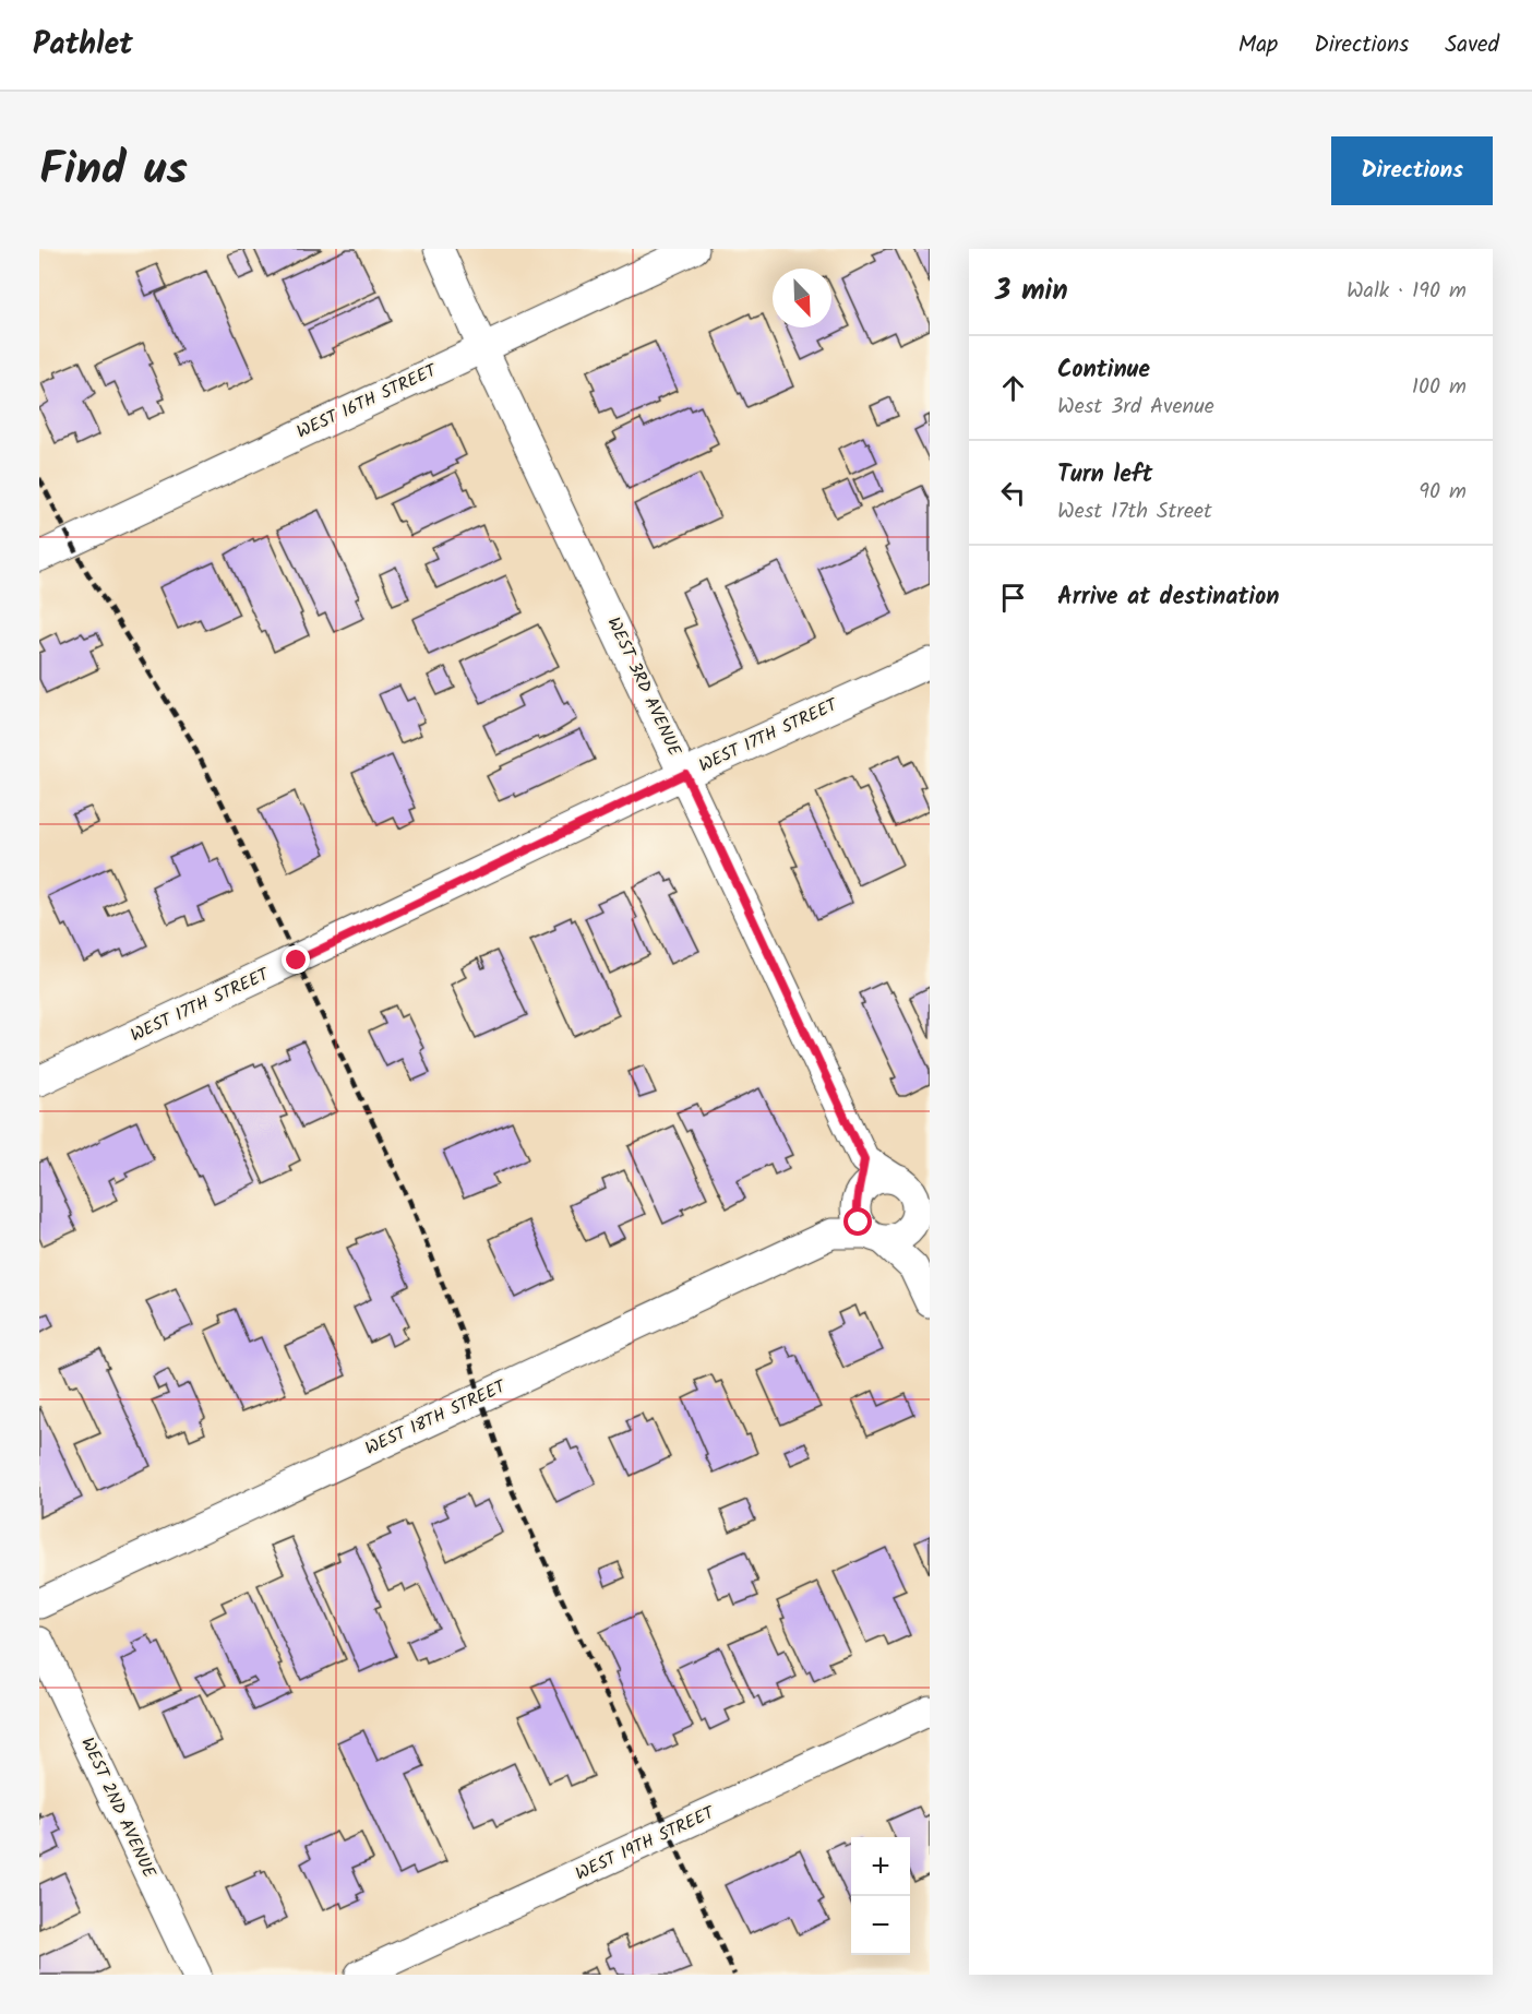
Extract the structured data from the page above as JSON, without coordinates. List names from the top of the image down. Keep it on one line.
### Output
{"streets":{"street":["WEST 16TH STREET","WEST 3RD AVENUE","WEST 17TH STREET","WEST 18TH STREET","WEST 2ND AVENUE","WEST 19TH STREET"]},"crossings":[["WEST 16TH STREET","WEST 3RD AVENUE"],["WEST 3RD AVENUE","WEST 17TH STREET"]],"north":"bottom right","page":{"header":"Pathlet","nav":["Map","Directions","Saved"],"title":"Find us","buttons":"Directions","heading":["3 min","Walk · 190 m"],"list":[["Continue","West 3rd Avenue","100 m"],["Turn left","West 17th Street","90 m"],"Arrive at destination"],"map_buttons":["+","−"]}}
